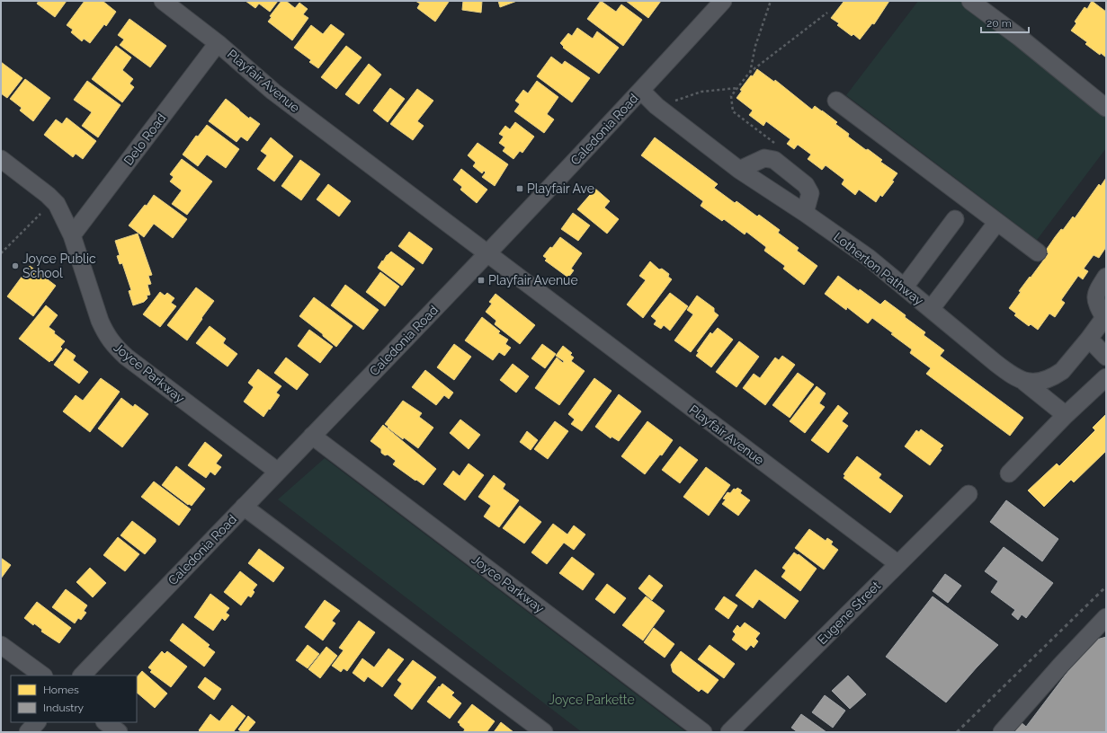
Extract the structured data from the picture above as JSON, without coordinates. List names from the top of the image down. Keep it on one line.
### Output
{"streets":{"street":["Playfair Avenue","Caledonia Road","Delo Road","Lotherton Pathway","Joyce Parkway","Eugene Street"]},"crossings":[["Playfair Avenue","Caledonia Road"],["Playfair Avenue","Delo Road"],["Playfair Avenue","Eugene Street"],["Caledonia Road","Lotherton Pathway"],["Caledonia Road","Joyce Parkway"],["Delo Road","Joyce Parkway"]],"parks":["Joyce Parkette"],"places":{"transit":["Playfair Ave","Playfair Avenue"],"other":["Joyce Public School"]},"legend":["Homes","Industry"],"scale_bar":"20 m"}
